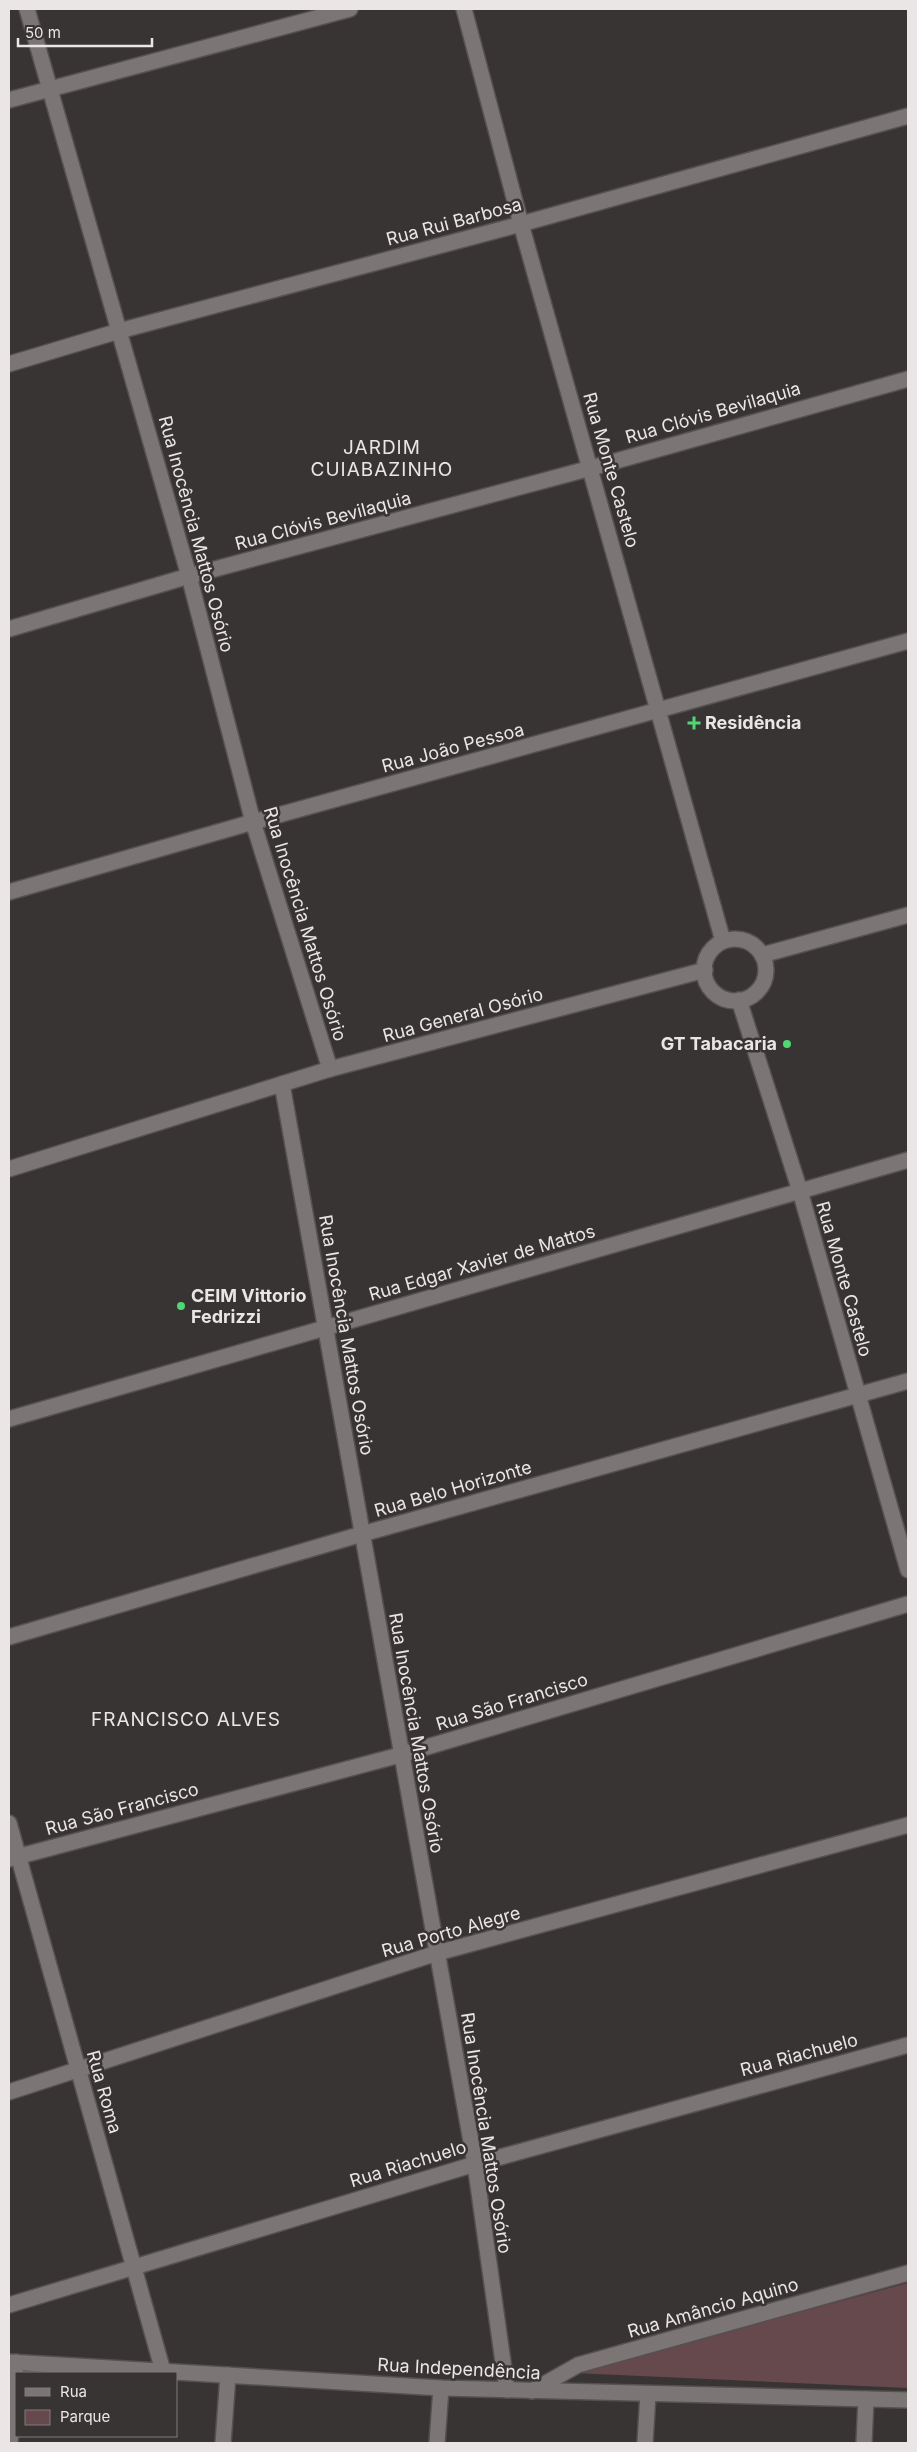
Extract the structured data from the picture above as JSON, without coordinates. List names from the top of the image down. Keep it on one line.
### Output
{"streets":{"street":["Rua Rui Barbosa","Rua Clóvis Bevilaquia","Rua Monte Castelo","Rua Inocência Mattos Osório","Rua João Pessoa","Rua General Osório","Rua Edgar Xavier de Mattos","Rua Belo Horizonte","Rua São Francisco","Rua Porto Alegre","Rua Riachuelo","Rua Roma","Rua Amâncio Aquino","Rua Independência"]},"crossings":[["Rua Rui Barbosa","Rua Monte Castelo"],["Rua Rui Barbosa","Rua Inocência Mattos Osório"],["Rua Clóvis Bevilaquia","Rua Monte Castelo"],["Rua Clóvis Bevilaquia","Rua Inocência Mattos Osório"],["Rua Monte Castelo","Rua João Pessoa"],["Rua Monte Castelo","Rua General Osório"],["Rua Monte Castelo","Rua Edgar Xavier de Mattos"],["Rua Monte Castelo","Rua Belo Horizonte"],["Rua Inocência Mattos Osório","Rua João Pessoa"],["Rua Inocência Mattos Osório","Rua General Osório"],["Rua Inocência Mattos Osório","Rua Edgar Xavier de Mattos"],["Rua Inocência Mattos Osório","Rua Belo Horizonte"],["Rua Inocência Mattos Osório","Rua São Francisco"],["Rua Inocência Mattos Osório","Rua Porto Alegre"],["Rua Inocência Mattos Osório","Rua Riachuelo"],["Rua Inocência Mattos Osório","Rua Independência"],["Rua São Francisco","Rua Roma"],["Rua Porto Alegre","Rua Roma"],["Rua Riachuelo","Rua Roma"],["Rua Roma","Rua Independência"],["Rua Amâncio Aquino","Rua Independência"]],"districts":["JARDIM CUIABAZINHO","FRANCISCO ALVES"],"places":{"health":["Residência"],"other":["GT Tabacaria","CEIM Vittorio Fedrizzi"]},"legend":["Rua","Parque"],"scale_bar":"50 m"}
